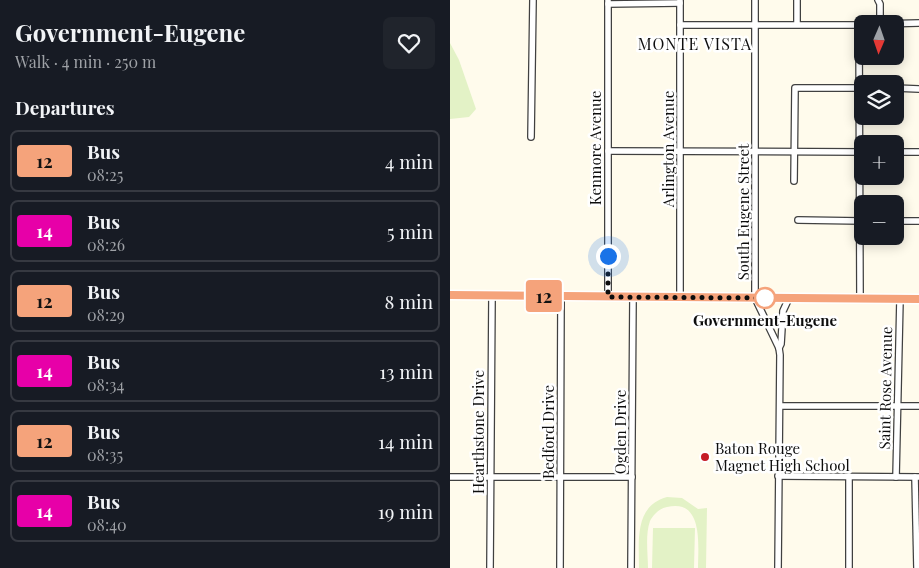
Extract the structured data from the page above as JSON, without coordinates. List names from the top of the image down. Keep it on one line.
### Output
{"streets":{"street":["Kenmore Avenue","Arlington Avenue","South Eugene Street","Saint Rose Avenue","Hearthstone Drive","Bedford Drive","Ogden Drive"]},"districts":["MONTE VISTA"],"places":["Government-Eugene","Baton Rouge Magnet High School"],"lines":["bus line 12"],"north":"bottom","page":{"heading":[["Government-Eugene","Walk · 4 min · 250 m"],"Departures"],"on_map":"12","map_buttons":["+","−"],"list":[{"mark":"12","name":"Bus","note":"08:25","value":"4 min"},{"mark":"14","name":"Bus","note":"08:26","value":"5 min"},{"mark":"12","name":"Bus","note":"08:29","value":"8 min"},{"mark":"14","name":"Bus","note":"08:34","value":"13 min"},{"mark":"12","name":"Bus","note":"08:35","value":"14 min"},{"mark":"14","name":"Bus","note":"08:40","value":"19 min"}]}}
